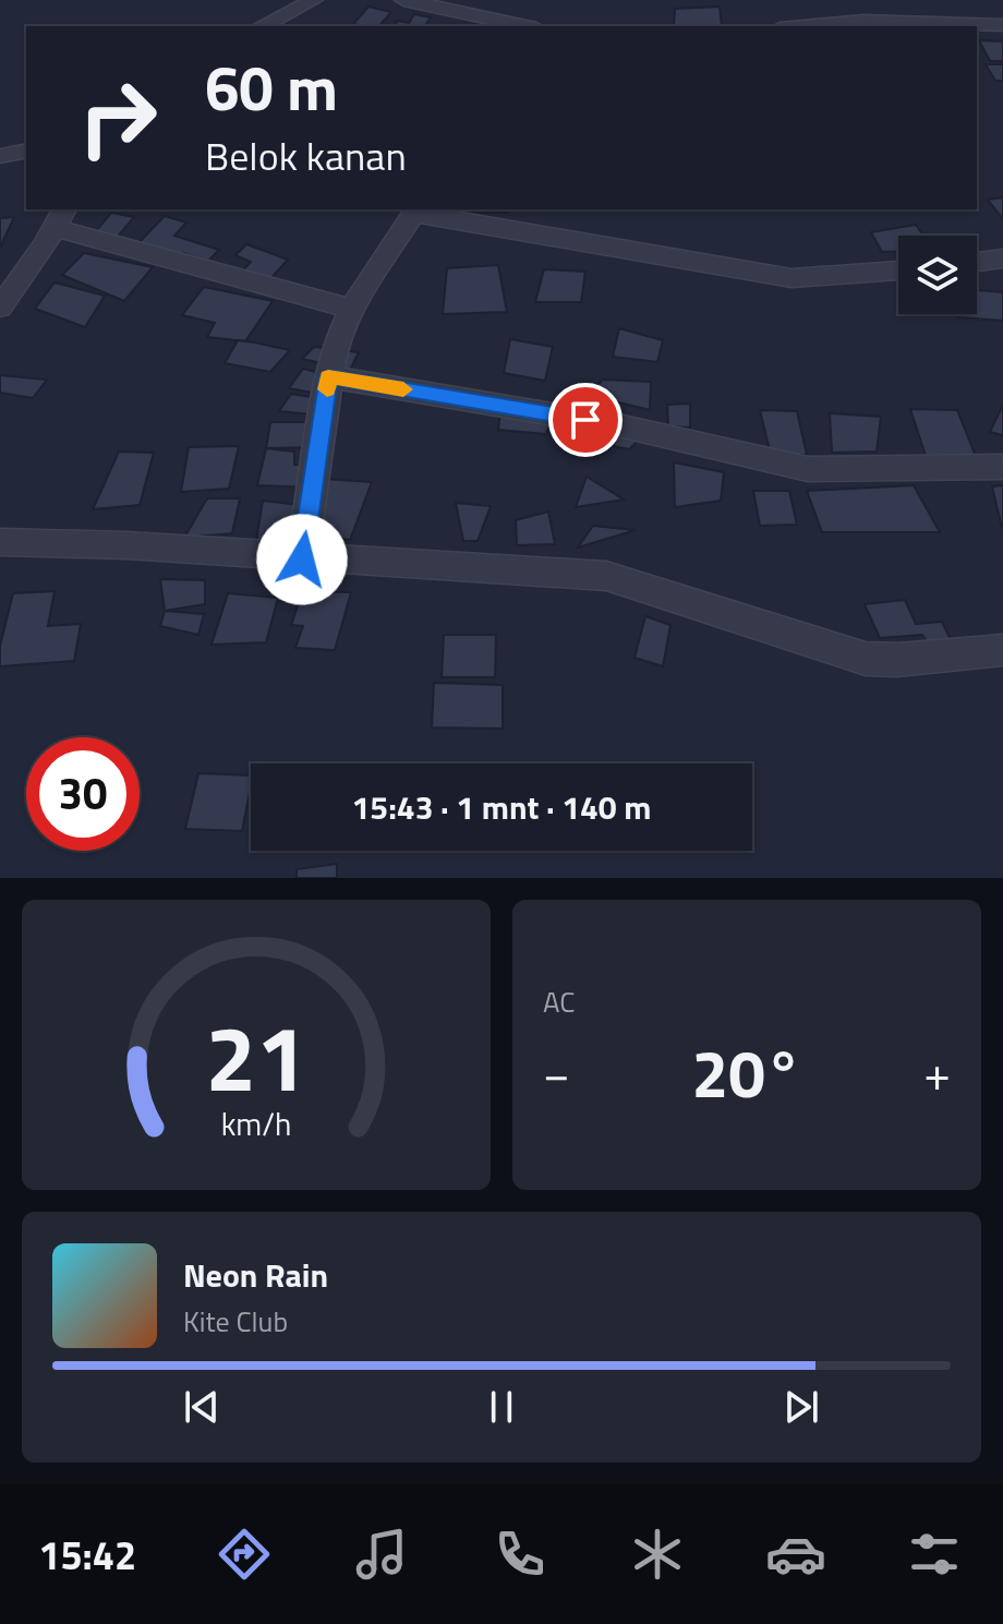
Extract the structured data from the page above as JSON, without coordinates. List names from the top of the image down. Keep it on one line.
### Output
{"page":{"turn":["60 m","Belok kanan"],"limit":"30","trip":"15:43 · 1 mnt · 140 m","tile":"AC","heat":["−","20°","+"],"song":["Neon Rain","Kite Club"],"tabs":"15:42","gauge":["21","km/h"]}}
